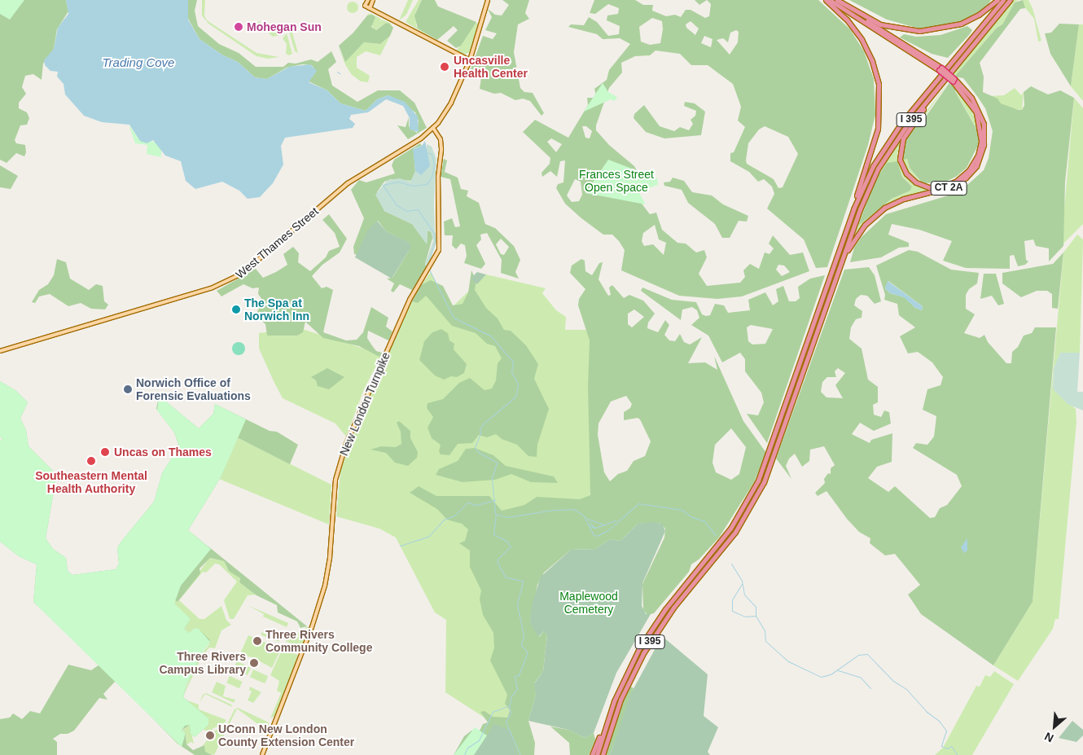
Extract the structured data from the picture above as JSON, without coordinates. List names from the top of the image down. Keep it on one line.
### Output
{"streets":{"highway":["I 395","CT 2A"],"main road":["West Thames Street","New London Turnpike"]},"crossings":[["I 395","CT 2A"],["West Thames Street","New London Turnpike"]],"water":["Trading Cove"],"parks":["Frances Street Open Space","Maplewood Cemetery"],"places":["Mohegan Sun","Uncasville Health Center","The Spa at Norwich Inn","Norwich Office of Forensic Evaluations","Uncas on Thames","Southeastern Mental Health Authority","Three Rivers Community College","Three Rivers Campus Library","UConn New London County Extension Center"],"north":"bottom left"}
